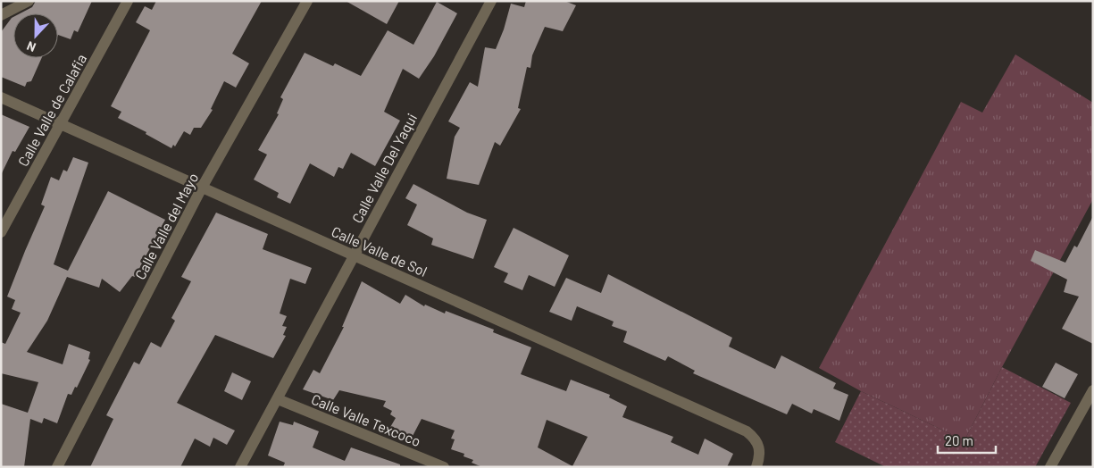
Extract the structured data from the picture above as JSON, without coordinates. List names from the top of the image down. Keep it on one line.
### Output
{"streets":{"street":["Calle Valle de Calafia","Calle Valle Del Yaqui","Calle Valle del Mayo","Calle Valle de Sol","Calle Valle Texcoco"]},"crossings":[["Calle Valle de Calafia","Calle Valle de Sol"],["Calle Valle Del Yaqui","Calle Valle de Sol"],["Calle Valle Del Yaqui","Calle Valle Texcoco"],["Calle Valle del Mayo","Calle Valle de Sol"]],"scale_bar":"20 m","north":"bottom"}
